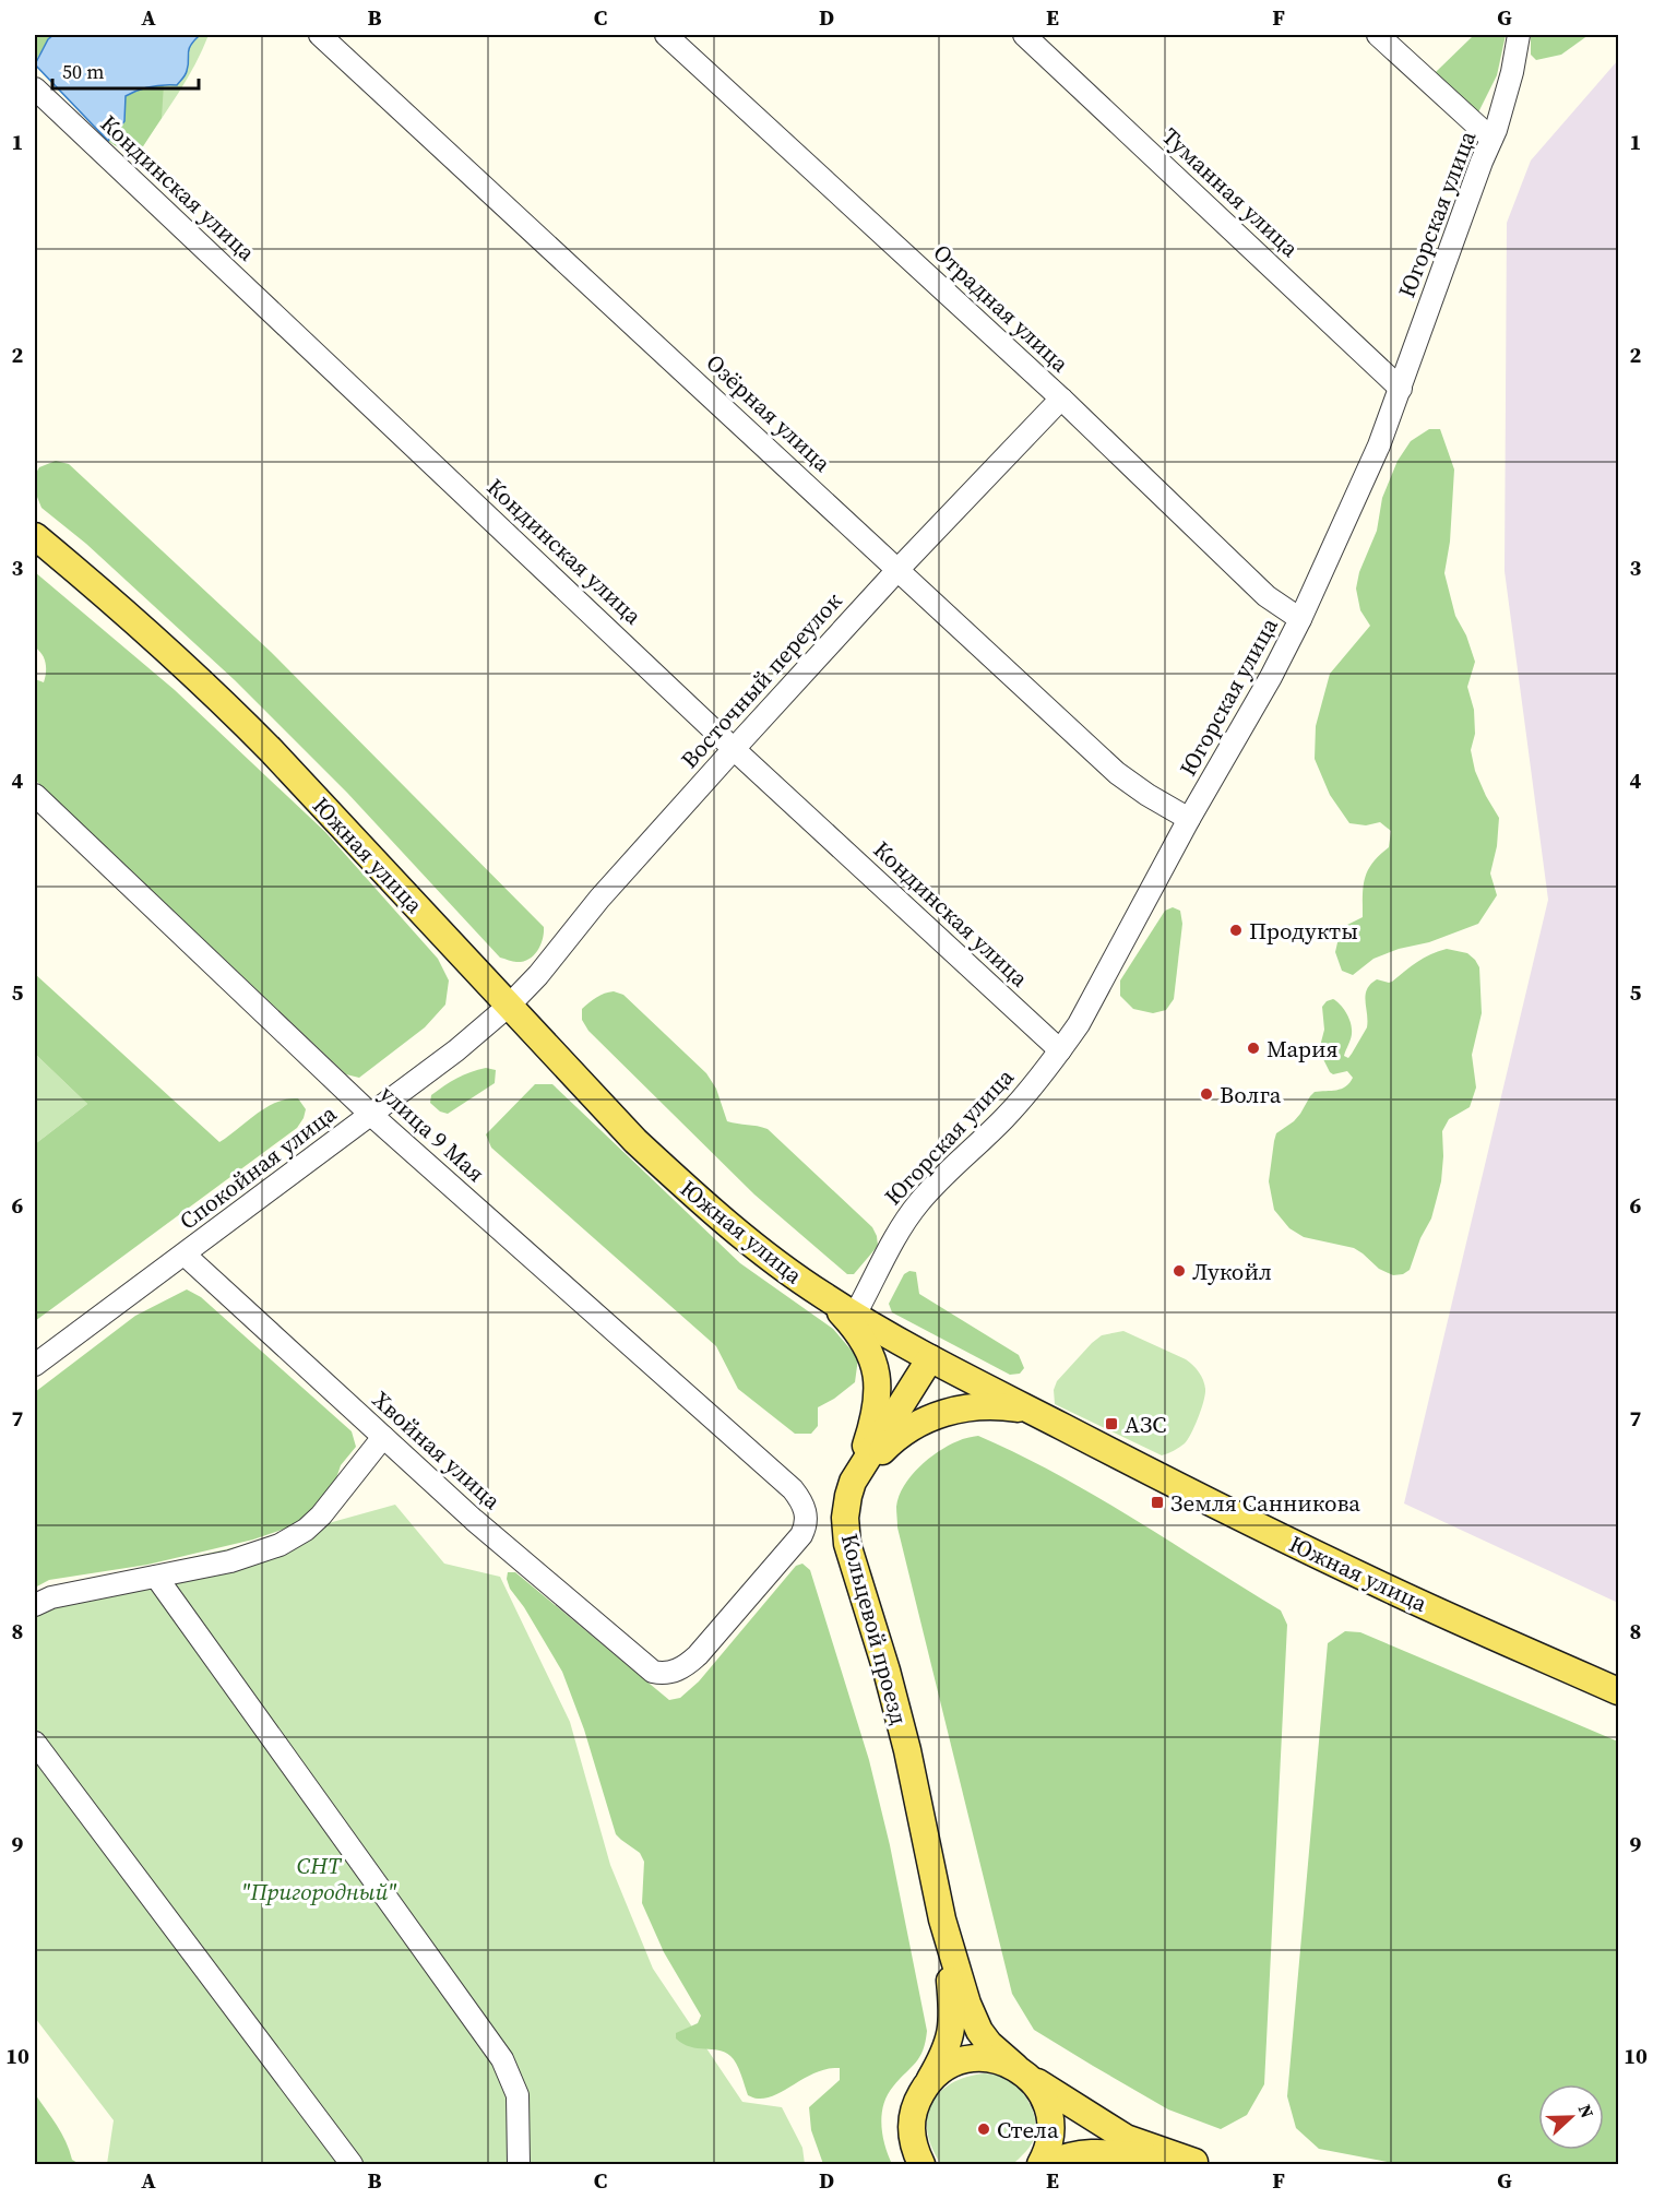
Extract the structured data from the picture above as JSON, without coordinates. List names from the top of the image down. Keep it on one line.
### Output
{"streets":{"main road":["Южная улица","Кольцевой проезд"],"street":["Кондинская улица","Туманная улица","Югорская улица","Отрадная улица","Озёрная улица","Восточный переулок","улица 9 Мая","Спокойная улица","Хвойная улица"]},"crossings":[["Кондинская улица","Югорская улица"],["Кондинская улица","Восточный переулок"],["Туманная улица","Югорская улица"],["Югорская улица","Отрадная улица"],["Югорская улица","Озёрная улица"],["Югорская улица","Южная улица"],["Отрадная улица","Восточный переулок"],["Озёрная улица","Восточный переулок"],["Восточный переулок","Южная улица"],["Восточный переулок","Спокойная улица"],["Южная улица","Спокойная улица"],["Южная улица","Кольцевой проезд"],["улица 9 Мая","Спокойная улица"],["улица 9 Мая","Хвойная улица"],["Спокойная улица","Хвойная улица"]],"parks":["СНТ \"Пригородный\""],"places":{"other":["Продукты","Мария","Волга","Лукойл","Стела"],"transit":["АЗС","Земля Санникова"]},"scale_bar":"50 m","north":"right","grid":{"columns":["A","B","C","D","E","F","G"],"rows":["1","2","3","4","5","6","7","8","9","10"]}}
